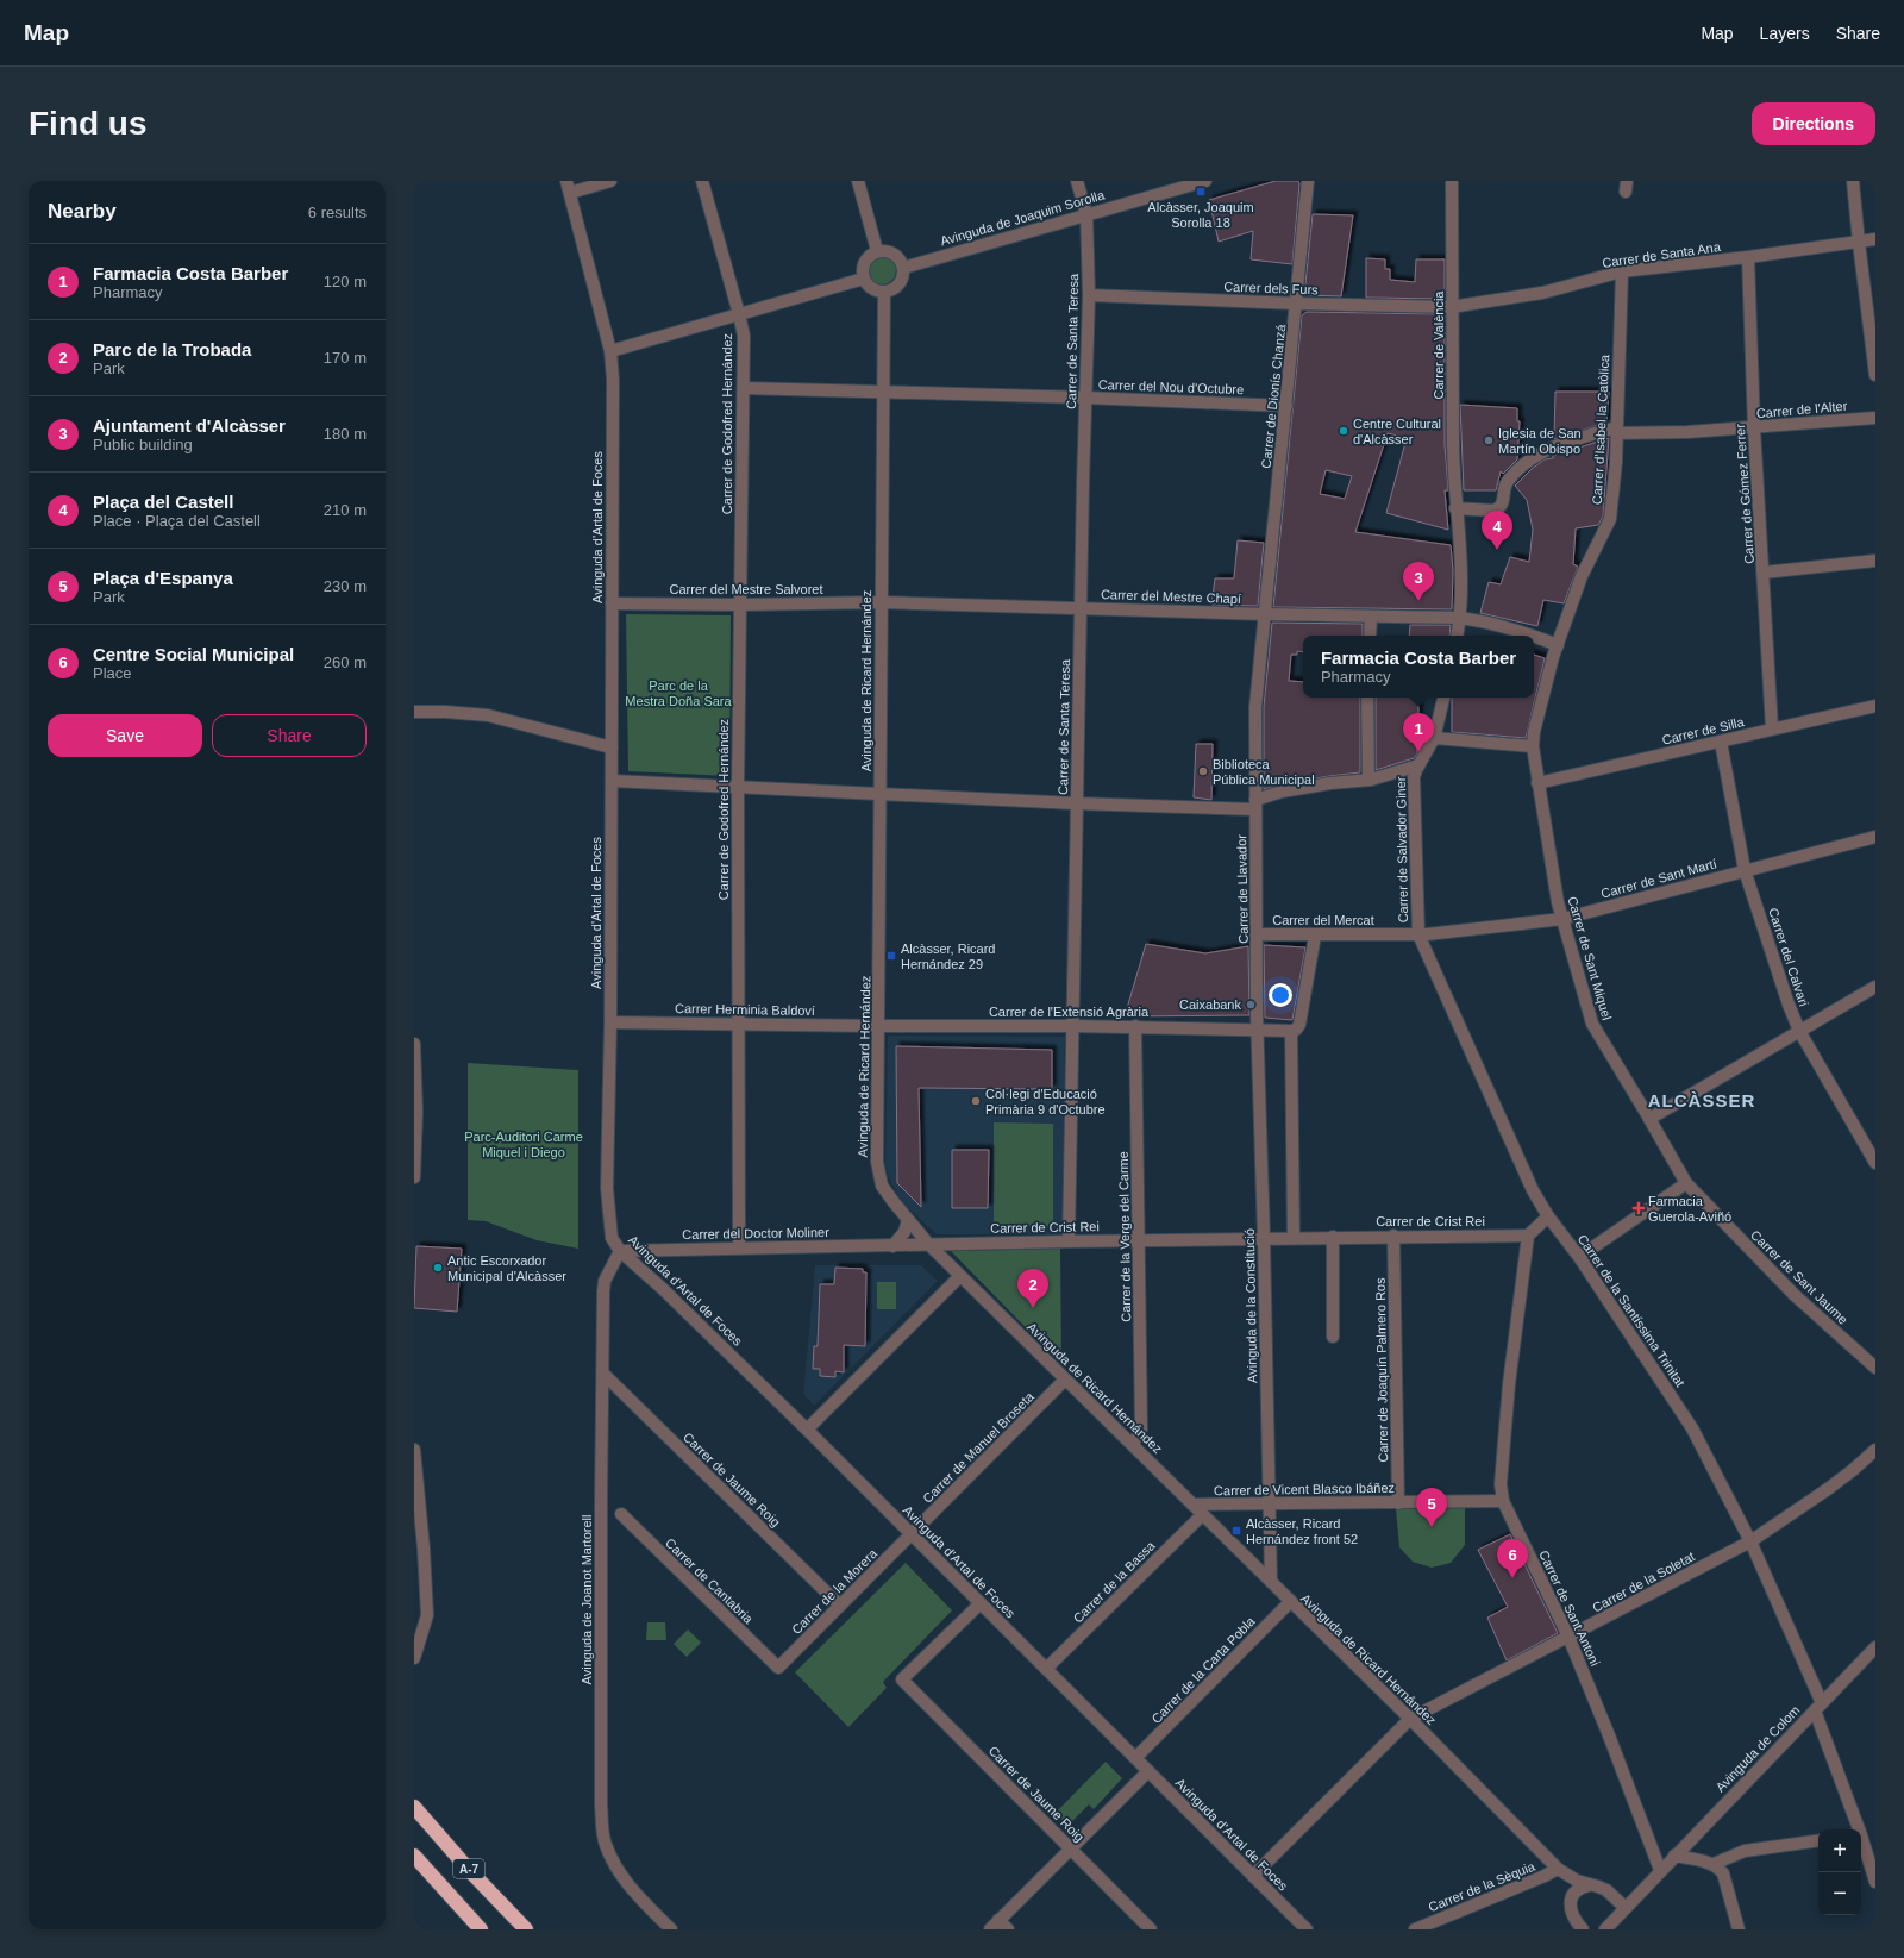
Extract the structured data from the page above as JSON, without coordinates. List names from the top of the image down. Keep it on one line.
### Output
{"streets":{"highway":["A-7"],"street":["Avinguda de Joaquim Sorolla","Carrer de Santa Ana","Carrer dels Furs","Carrer de Santa Teresa","Carrer de València","Carrer del Nou d'Octubre","Carrer de Dionís Chanzá","Carrer de l'Alter","Carrer de Godofred Hernández","Carrer d'Isabel la Catòlica","Carrer de Gómez Ferrer","Avinguda d'Artal de Foces","Carrer del Mestre Salvoret","Carrer del Mestre Chapí","Avinguda de Ricard Hernández","Carrer de Silla","Carrer de Salvador Giner","Carrer de Sant Martí","Carrer de Llavador","Carrer del Mercat","Carrer del Calvari","Carrer de Sant Miquel","Carrer Herminia Baldoví","Carrer de l'Extensió Agrària","Carrer de Crist Rei","Carrer del Doctor Moliner","Carrer de la Verge del Carme","Carrer de Sant Jaume","Avinguda de la Constitució","Carrer de la Santíssima Trinitat","Carrer de Joaquín Palmero Ros","Carrer de Manuel Broseta","Carrer de Jaume Roig","Carrer de Vicent Blasco Ibáñez","Carrer de Cantabria","Carrer de la Bassa","Carrer de la Soletat","Carrer de la Morera","Avinguda de Joanot Martorell","Carrer de Sant Antoni","Carrer de la Carta Pobla","Avinguda de Colom","Carrer de la Sèquia"]},"crossings":[["Avinguda de Joaquim Sorolla","Carrer de Santa Teresa"],["Avinguda de Joaquim Sorolla","Avinguda de Ricard Hernández"],["Carrer de Santa Ana","Carrer dels Furs"],["Carrer de Santa Ana","Carrer de València"],["Carrer de Santa Ana","Carrer d'Isabel la Catòlica"],["Carrer de Santa Ana","Carrer de Gómez Ferrer"],["Carrer dels Furs","Carrer de Santa Teresa"],["Carrer dels Furs","Carrer de València"],["Carrer dels Furs","Carrer de Dionís Chanzá"],["Carrer de Santa Teresa","Carrer del Nou d'Octubre"],["Carrer de Santa Teresa","Carrer del Mestre Chapí"],["Carrer de Santa Teresa","Carrer de l'Extensió Agrària"],["Carrer de Santa Teresa","Carrer de Crist Rei"],["Carrer de València","Carrer de l'Alter"],["Carrer de València","Carrer del Mestre Chapí"],["Carrer del Nou d'Octubre","Carrer de Dionís Chanzá"],["Carrer del Nou d'Octubre","Carrer de Godofred Hernández"],["Carrer del Nou d'Octubre","Avinguda de Ricard Hernández"],["Carrer de Dionís Chanzá","Carrer del Mestre Chapí"],["Carrer de Dionís Chanzá","Carrer de Llavador"],["Carrer de l'Alter","Carrer d'Isabel la Catòlica"],["Carrer de l'Alter","Carrer de Gómez Ferrer"],["Carrer de Godofred Hernández","Carrer del Mestre Salvoret"],["Carrer de Godofred Hernández","Carrer Herminia Baldoví"],["Carrer de Godofred Hernández","Carrer del Doctor Moliner"],["Carrer d'Isabel la Catòlica","Carrer del Mestre Chapí"],["Carrer d'Isabel la Catòlica","Carrer de Sant Miquel"],["Carrer de Gómez Ferrer","Carrer de Silla"],["Avinguda d'Artal de Foces","Carrer del Mestre Salvoret"],["Avinguda d'Artal de Foces","Carrer Herminia Baldoví"],["Avinguda d'Artal de Foces","Carrer del Doctor Moliner"],["Avinguda d'Artal de Foces","Carrer de Manuel Broseta"],["Avinguda d'Artal de Foces","Carrer de Jaume Roig"],["Avinguda d'Artal de Foces","Carrer de la Bassa"],["Avinguda d'Artal de Foces","Carrer de la Soletat"],["Avinguda d'Artal de Foces","Carrer de la Morera"],["Avinguda d'Artal de Foces","Avinguda de Joanot Martorell"],["Avinguda d'Artal de Foces","Carrer de la Carta Pobla"],["Carrer del Mestre Salvoret","Carrer del Mestre Chapí"],["Carrer del Mestre Salvoret","Avinguda de Ricard Hernández"],["Carrer del Mestre Chapí","Avinguda de Ricard Hernández"],["Carrer del Mestre Chapí","Carrer de Llavador"],["Avinguda de Ricard Hernández","Carrer Herminia Baldoví"],["Avinguda de Ricard Hernández","Carrer de l'Extensió Agrària"],["Avinguda de Ricard Hernández","Carrer de Crist Rei"],["Avinguda de Ricard Hernández","Carrer del Doctor Moliner"],["Avinguda de Ricard Hernández","Carrer de la Verge del Carme"],["Avinguda de Ricard Hernández","Avinguda de la Constitució"],["Avinguda de Ricard Hernández","Carrer de Manuel Broseta"],["Avinguda de Ricard Hernández","Carrer de Vicent Blasco Ibáñez"],["Avinguda de Ricard Hernández","Carrer de la Bassa"],["Avinguda de Ricard Hernández","Carrer de la Soletat"],["Avinguda de Ricard Hernández","Carrer de la Carta Pobla"],["Avinguda de Ricard Hernández","Avinguda de Colom"],["Avinguda de Ricard Hernández","Carrer de la Sèquia"],["Carrer de Silla","Carrer del Calvari"],["Carrer de Silla","Carrer de Sant Miquel"],["Carrer de Salvador Giner","Carrer de Sant Martí"],["Carrer de Salvador Giner","Carrer del Mercat"],["Carrer de Salvador Giner","Carrer de la Santíssima Trinitat"],["Carrer de Sant Martí","Carrer del Mercat"],["Carrer de Sant Martí","Carrer del Calvari"],["Carrer de Sant Martí","Carrer de Sant Miquel"],["Carrer de Sant Martí","Carrer de la Santíssima Trinitat"],["Carrer de Llavador","Carrer del Mercat"],["Carrer de Llavador","Carrer de l'Extensió Agrària"],["Carrer de Llavador","Avinguda de la Constitució"],["Carrer del Mercat","Carrer de la Santíssima Trinitat"],["Carrer de Sant Miquel","Carrer de Sant Jaume"],["Carrer Herminia Baldoví","Carrer de l'Extensió Agrària"],["Carrer de l'Extensió Agrària","Carrer de la Verge del Carme"],["Carrer de l'Extensió Agrària","Avinguda de la Constitució"],["Carrer de Crist Rei","Carrer del Doctor Moliner"],["Carrer de Crist Rei","Carrer de la Verge del Carme"],["Carrer de Crist Rei","Avinguda de la Constitució"],["Carrer de Crist Rei","Carrer de Joaquín Palmero Ros"],["Carrer de Crist Rei","Carrer de Sant Antoni"],["Carrer del Doctor Moliner","Avinguda de Joanot Martorell"],["Avinguda de la Constitució","Carrer de Vicent Blasco Ibáñez"],["Carrer de la Santíssima Trinitat","Carrer de la Soletat"],["Carrer de la Santíssima Trinitat","Avinguda de Colom"],["Carrer de Joaquín Palmero Ros","Carrer de Vicent Blasco Ibáñez"],["Carrer de Manuel Broseta","Carrer de la Morera"],["Carrer de Jaume Roig","Carrer de la Morera"],["Carrer de Jaume Roig","Avinguda de Joanot Martorell"],["Carrer de Vicent Blasco Ibáñez","Carrer de Sant Antoni"],["Carrer de Cantabria","Carrer de la Morera"],["Carrer de la Soletat","Carrer de Sant Antoni"],["Carrer de Sant Antoni","Avinguda de Colom"]],"districts":["ALCÀSSER"],"parks":["Parc de la Mestra Doña Sara","Parc-Auditori Carme Miquel i Diego"],"places":{"transit":["Alcàsser, Joaquim Sorolla 18","Alcàsser, Ricard Hernández 29","Alcàsser, Ricard Hernández front 52"],"other":["Centre Cultural d'Alcàsser","Iglesia de San Martín Obispo","Biblioteca Pública Municipal","Caixabank","Col·legi d'Educació Primària 9 d'Octubre","Antic Escorxador Municipal d'Alcàsser"],"health":["Farmacia Guerola-Aviñó"]},"page":{"header":"Map","nav":["Map","Layers","Share"],"buttons":["Directions",["Save","Share"]],"title":"Find us","heading":["Nearby","6 results"],"list":[{"mark":"1","name":"Farmacia Costa Barber","note":"Pharmacy","value":"120 m"},{"mark":"2","name":"Parc de la Trobada","note":"Park","value":"170 m"},{"mark":"3","name":"Ajuntament d'Alcàsser","note":"Public building","value":"180 m"},{"mark":"4","name":"Plaça del Castell","note":"Place · Plaça del Castell","value":"210 m"},{"mark":"5","name":"Plaça d'Espanya","note":"Park","value":"230 m"},{"mark":"6","name":"Centre Social Municipal","note":"Place","value":"260 m"}],"pins":["4","3","1","2","5","6"],"popup":["Farmacia Costa Barber","Pharmacy"],"map_buttons":["+","−"]}}
